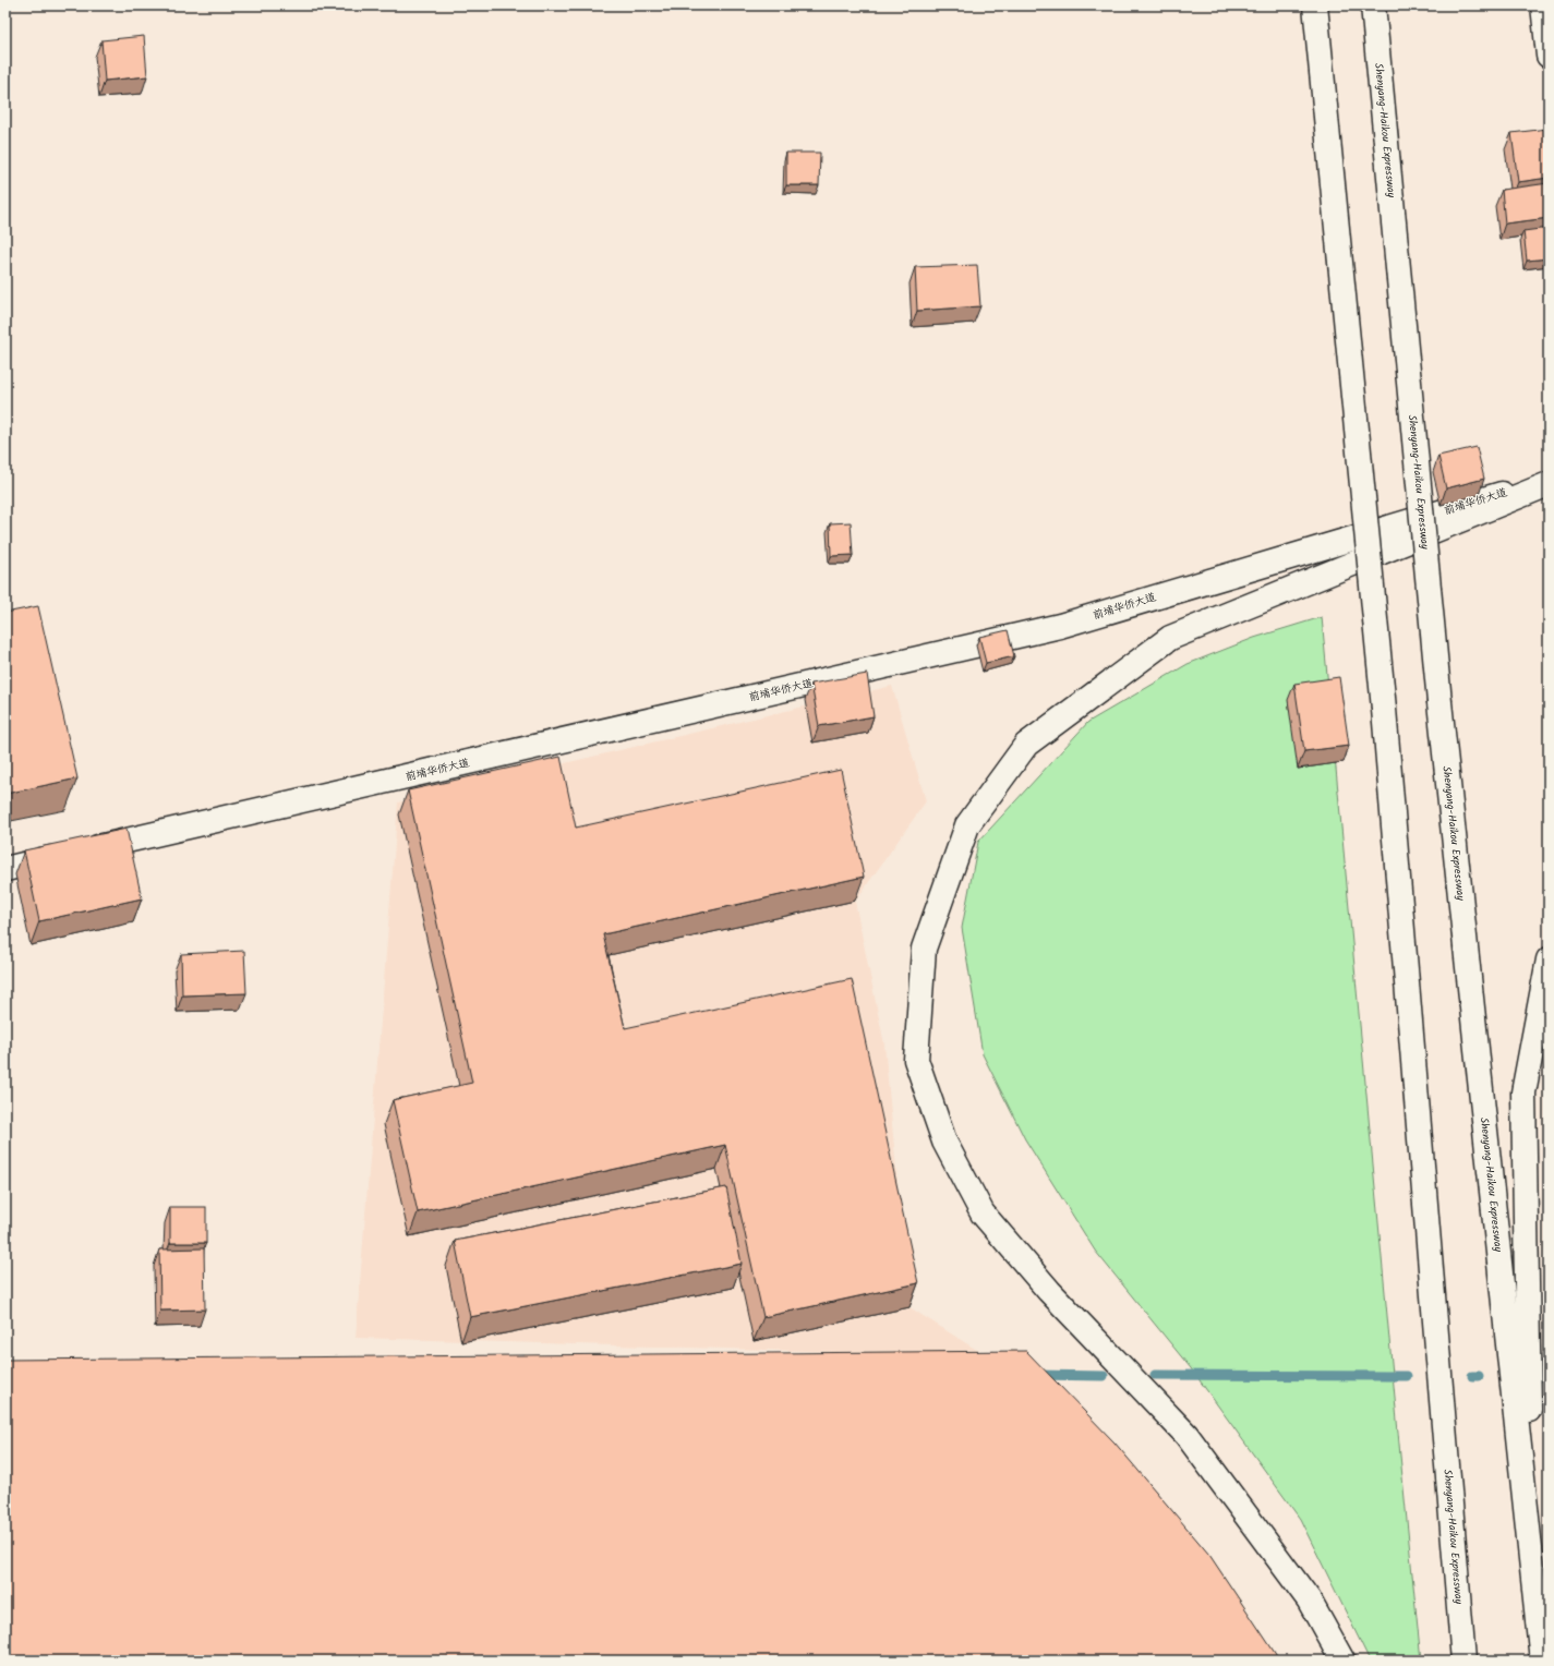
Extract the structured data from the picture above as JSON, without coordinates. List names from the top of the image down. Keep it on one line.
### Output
{"streets":{"main road":["Shenyang-Haikou Expressway","前埔华侨大道"]}}
